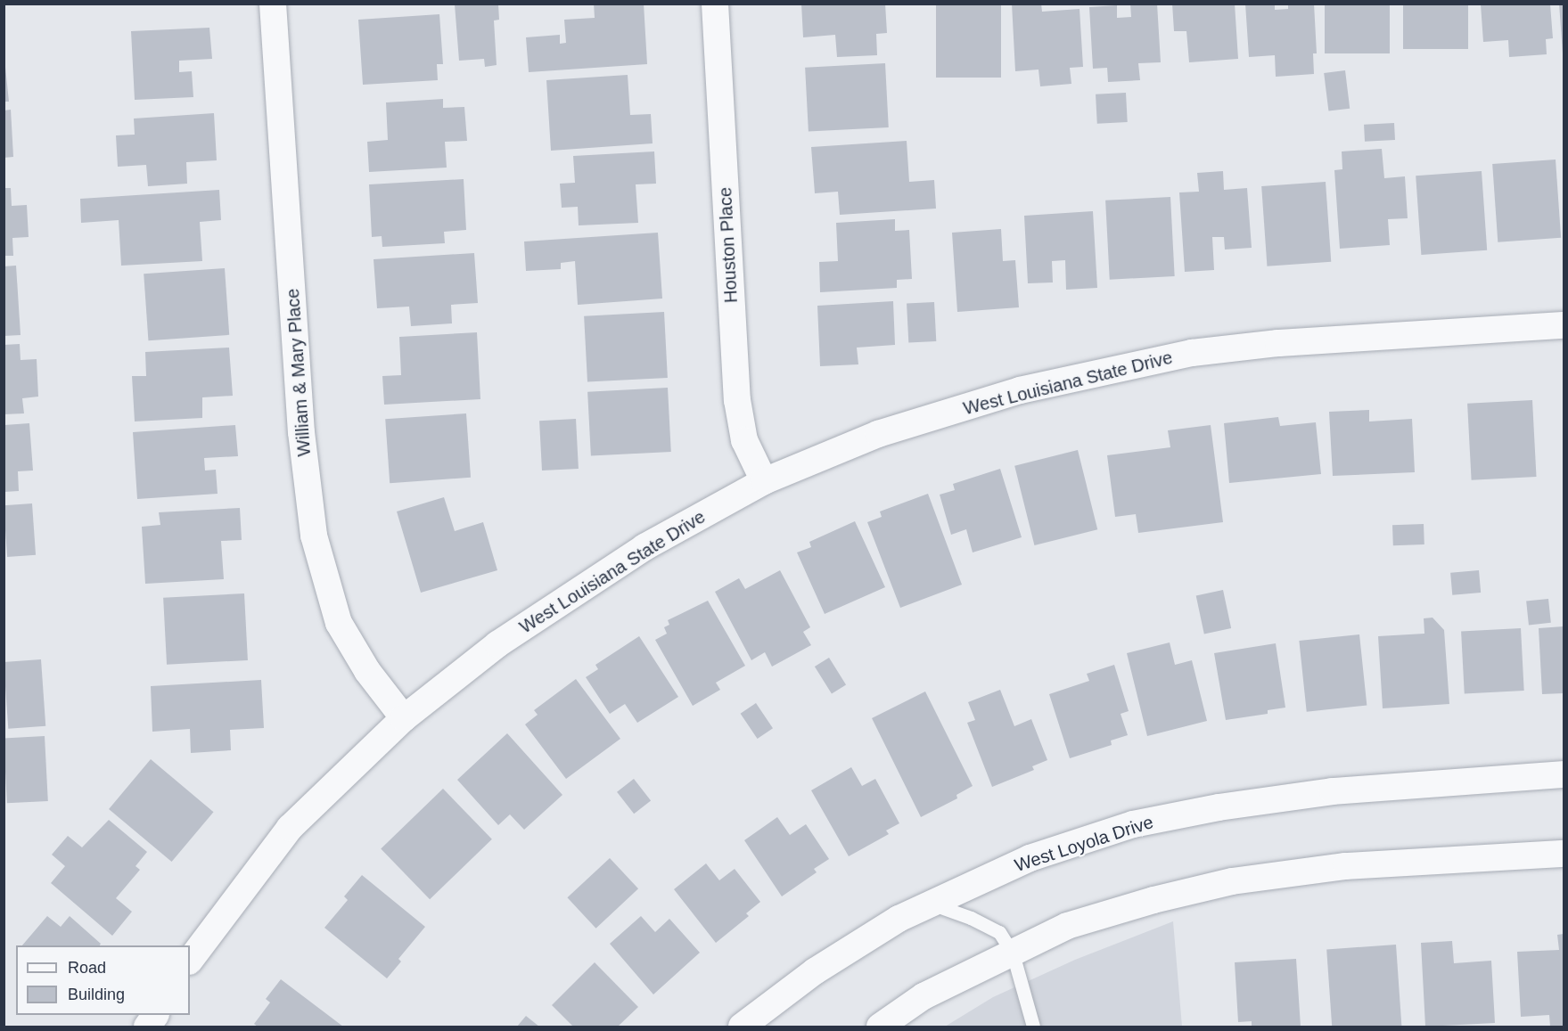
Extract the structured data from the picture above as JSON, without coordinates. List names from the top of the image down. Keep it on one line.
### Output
{"streets":{"street":["Houston Place","William & Mary Place","West Louisiana State Drive","West Loyola Drive"]},"crossings":[["Houston Place","West Louisiana State Drive"],["William & Mary Place","West Louisiana State Drive"]],"legend":["Road","Building"]}
